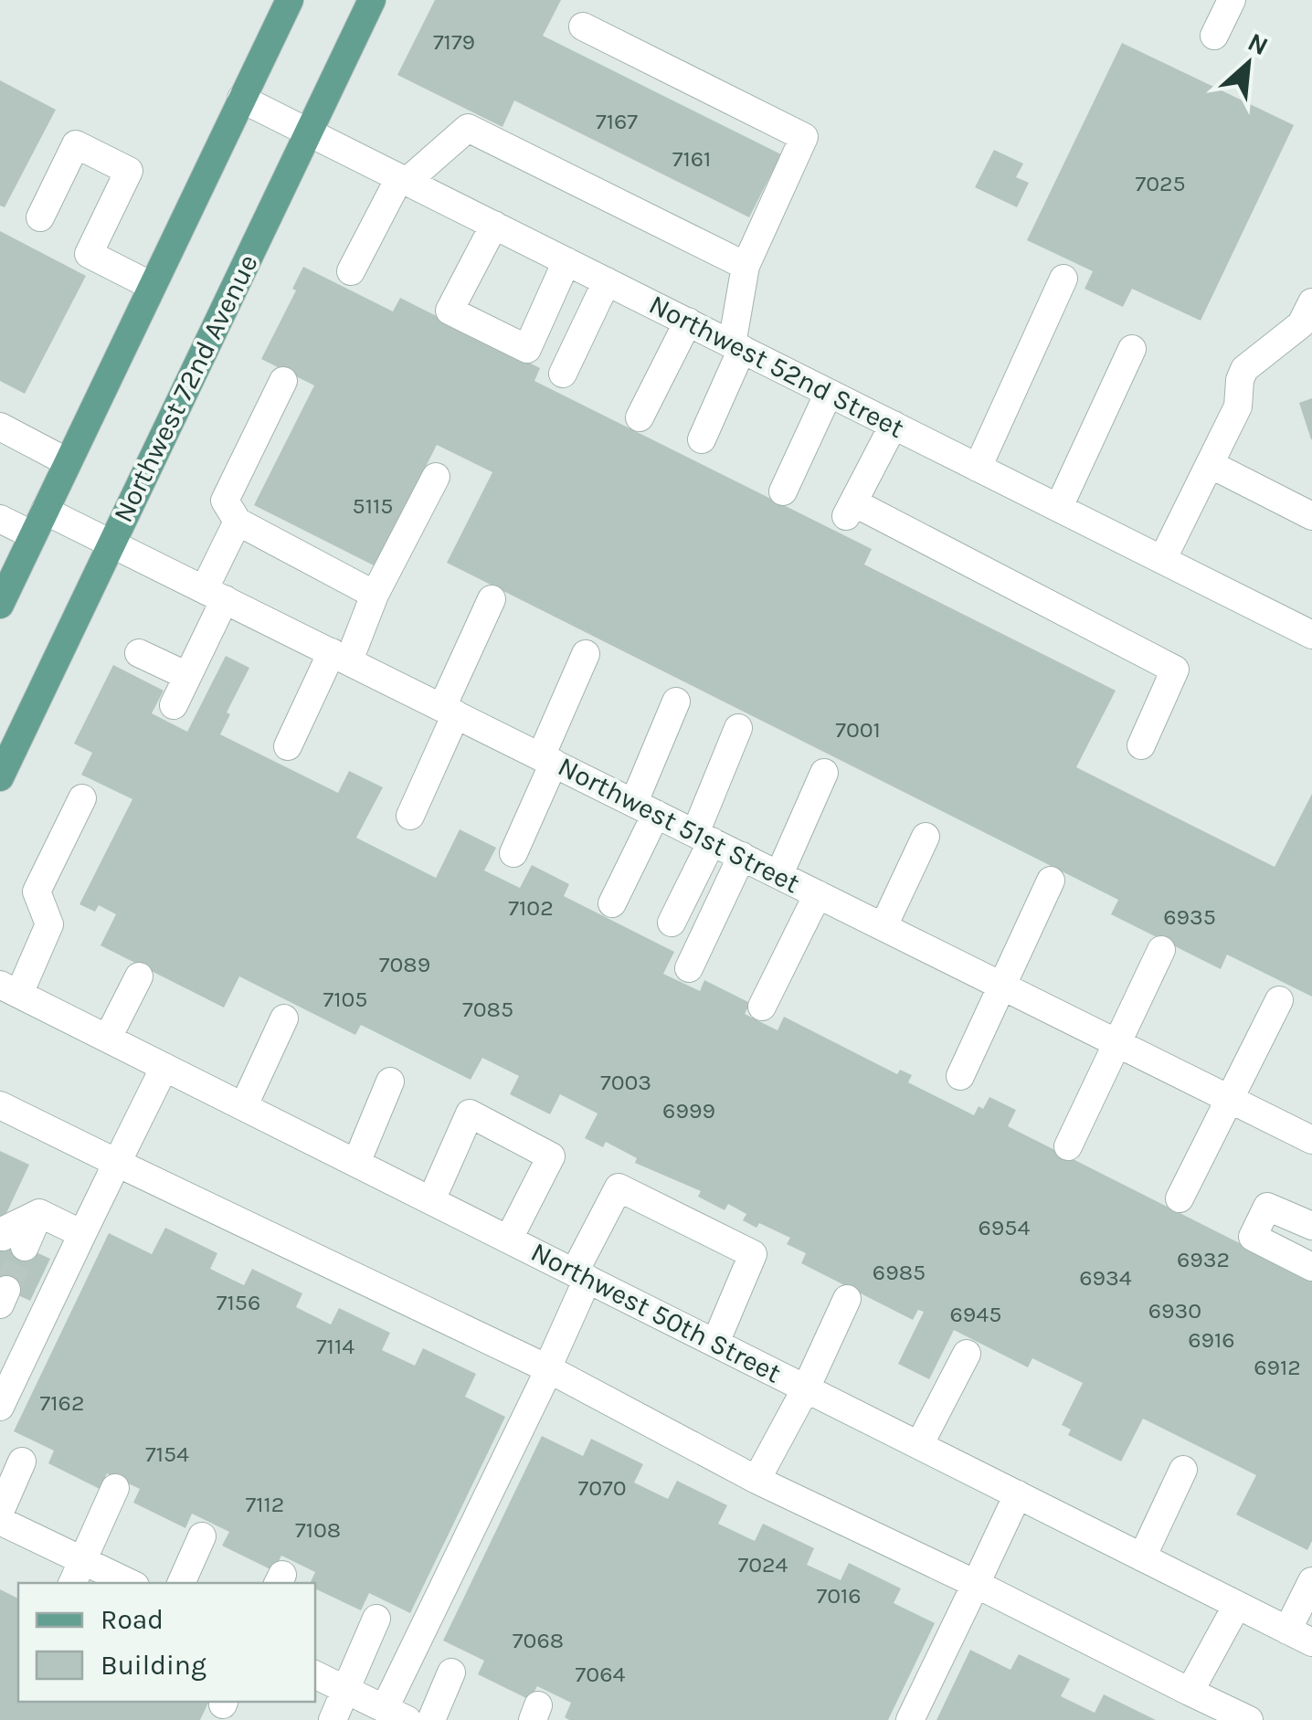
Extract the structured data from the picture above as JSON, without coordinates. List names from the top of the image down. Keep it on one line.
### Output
{"streets":{"main road":["Northwest 72nd Avenue"],"street":["Northwest 52nd Street","Northwest 51st Street","Northwest 50th Street"]},"crossings":[["Northwest 52nd Street","Northwest 72nd Avenue"],["Northwest 72nd Avenue","Northwest 51st Street"]],"house_numbers":["7179","7167","7161","7025","5115","7001","7102","6935","7089","7105","7085","7003","6999","6954","6932","6985","6934","7156","6930","6945","6916","7114","6912","7162","7154","7070","7112","7108","7024","7016","7068","7064"],"legend":["Road","Building"],"north":"top right"}
